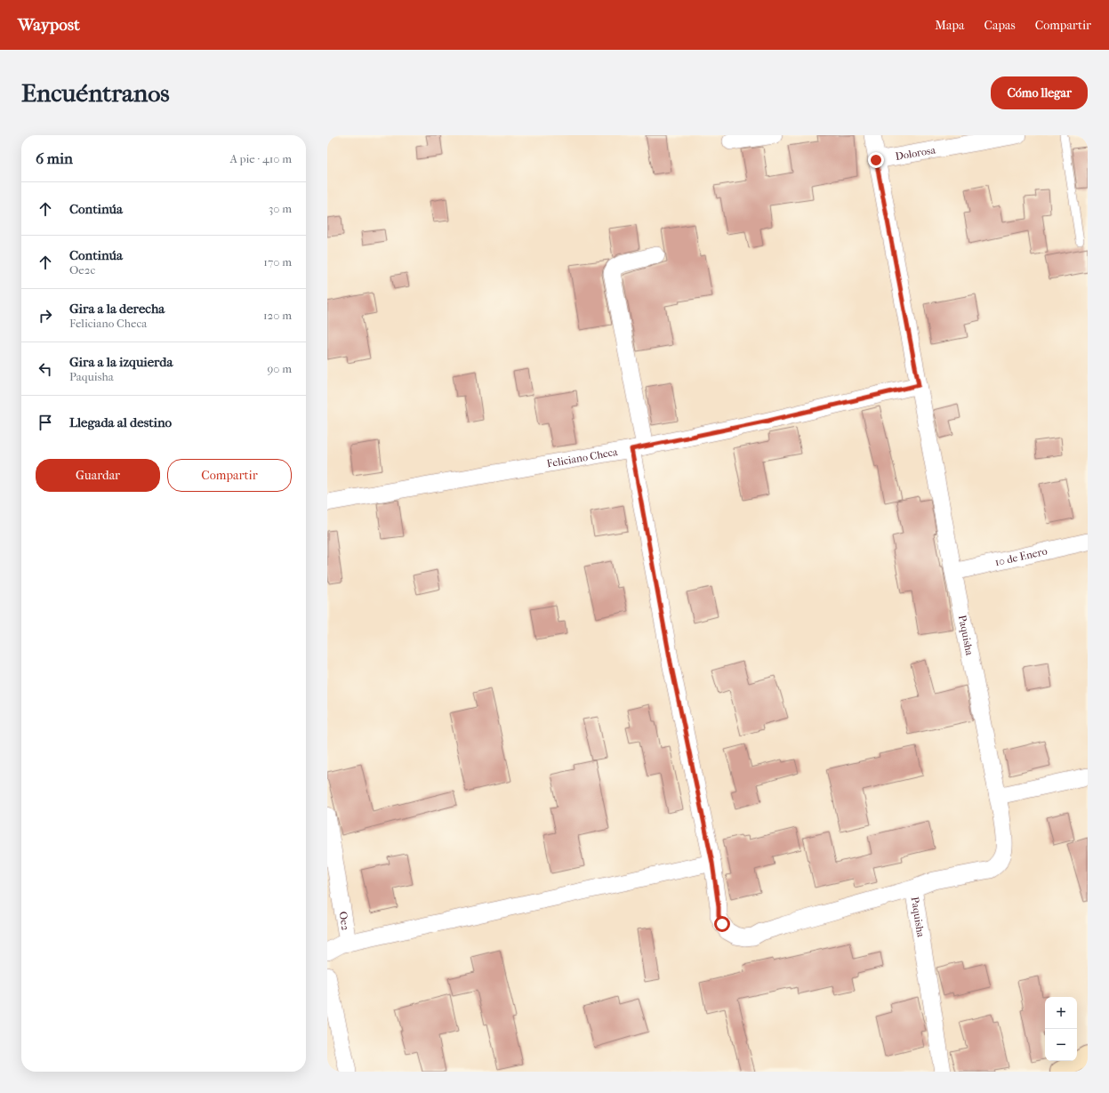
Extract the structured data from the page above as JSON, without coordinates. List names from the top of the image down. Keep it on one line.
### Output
{"streets":{"street":["Dolorosa","Feliciano Checa","10 de Enero","Paquisha","Oe2"]},"crossings":[["Dolorosa","Paquisha"],["Feliciano Checa","Paquisha"],["10 de Enero","Paquisha"]],"page":{"header":"Waypost","nav":["Mapa","Capas","Compartir"],"buttons":["Cómo llegar",["Guardar","Compartir"]],"title":"Encuéntranos","heading":["6 min","A pie · 410 m"],"list":[["Continúa","30 m"],["Continúa","Oe2c","170 m"],["Gira a la derecha","Feliciano Checa","120 m"],["Gira a la izquierda","Paquisha","90 m"],"Llegada al destino"],"map_buttons":["+","−"]}}
